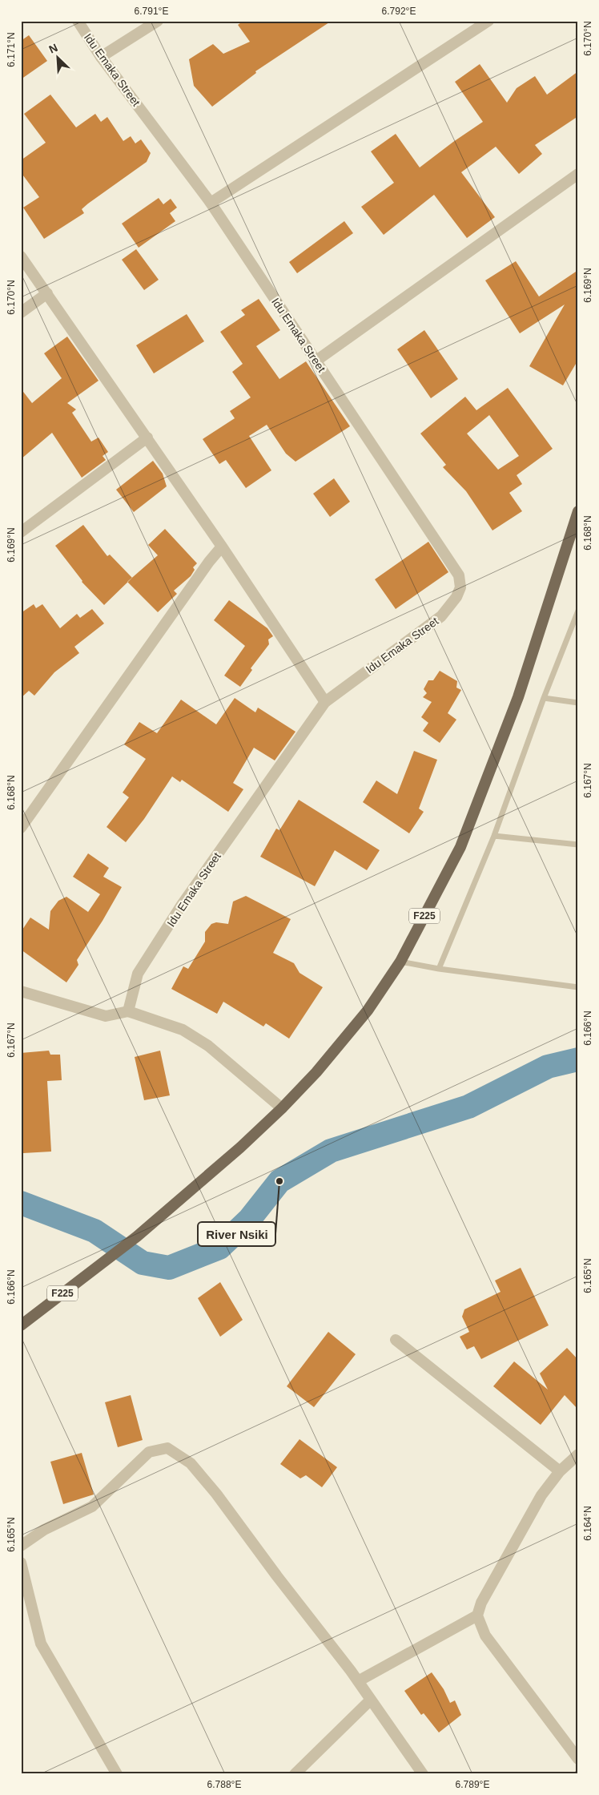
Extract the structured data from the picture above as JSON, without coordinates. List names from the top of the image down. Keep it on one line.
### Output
{"streets":{"main road":["F225"],"street":["Idu Emaka Street"]},"places":["River Nsiki"],"north":"top left","coordinates":["6.791°E","6.792°E","6.170°N","6.171°N","6.169°N","6.168°N","6.167°N","6.166°N","6.165°N","6.164°N","6.788°E","6.789°E"]}
